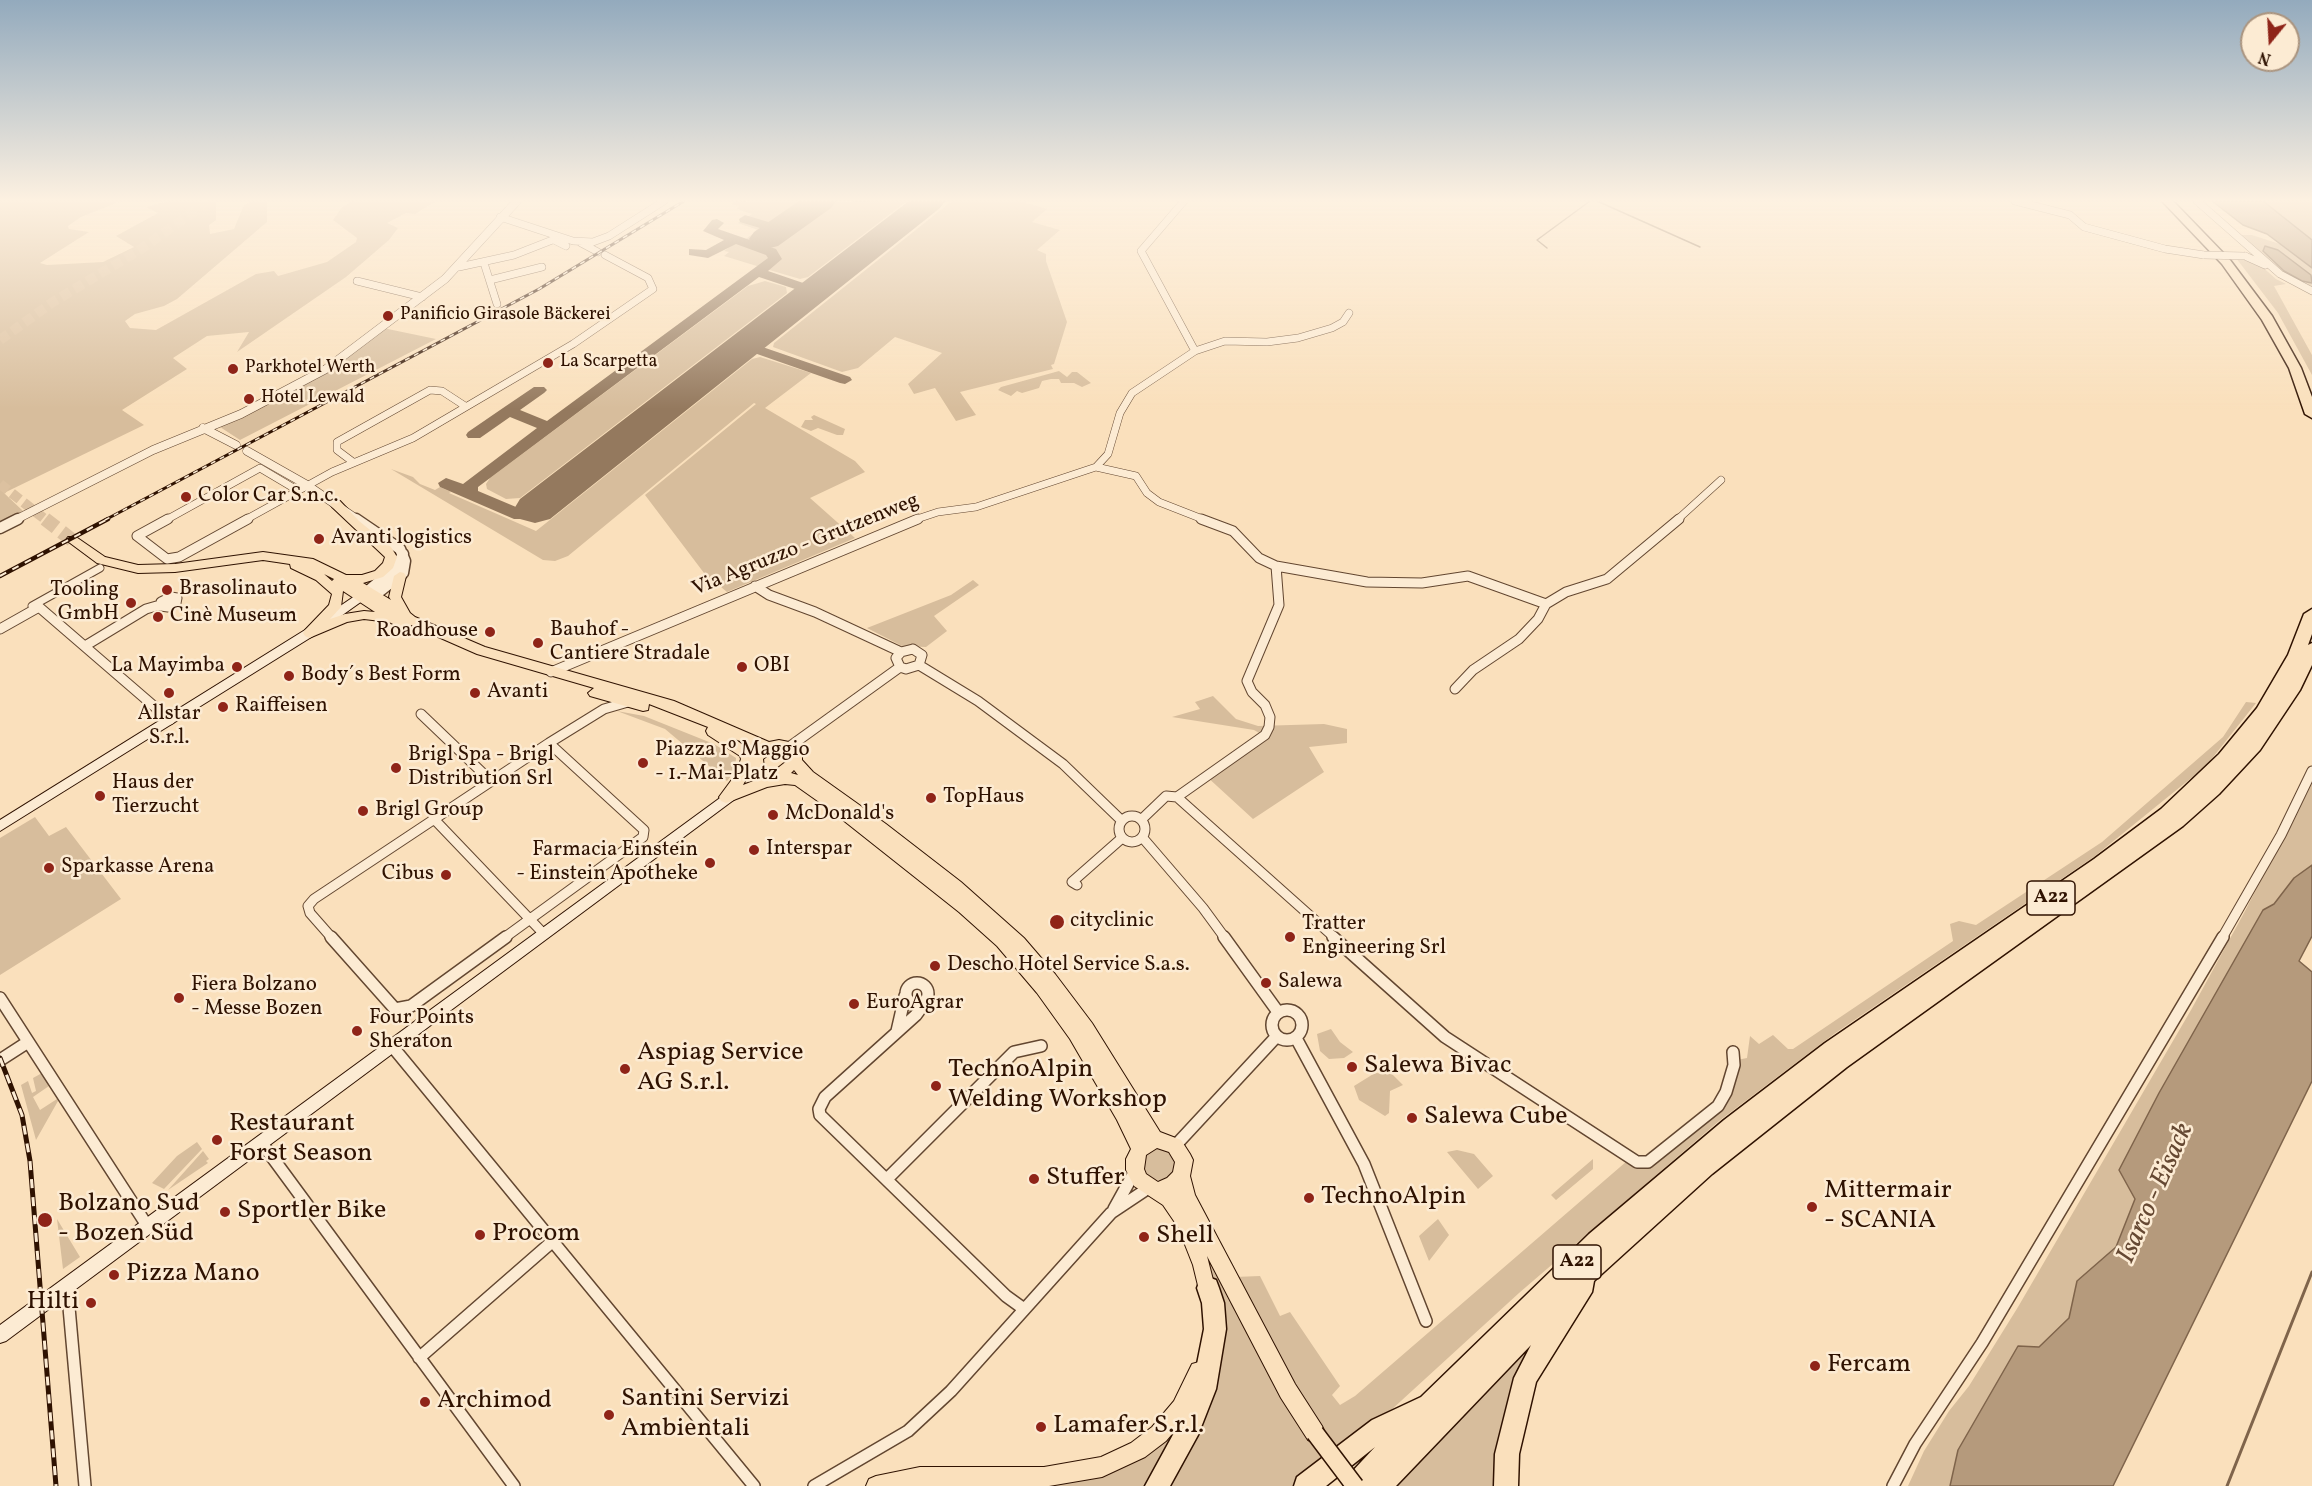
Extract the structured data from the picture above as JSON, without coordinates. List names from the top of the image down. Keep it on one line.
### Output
{"streets":{"highway":["A22"],"street":["Via Agruzzo - Grutzenweg"]},"water":["Isarco - Eisack"],"places":["Panificio Girasole Bäckerei","La Scarpetta","Parkhotel Werth","Hotel Lewald","Color Car S.n.c.","Avanti logistics","Brasolinauto","Tooling GmbH","Cinè Museum","Roadhouse","Bauhof - Cantiere Stradale","La Mayimba","OBI","Body´s Best Form","Allstar S.r.l.","Avanti","Raiffeisen","Piazza 1º Maggio - 1.-Mai-Platz","Brigl Spa - Brigl Distribution Srl","Haus der Tierzucht","TopHaus","Brigl Group","McDonald's","Interspar","Farmacia Einstein - Einstein Apotheke","Sparkasse Arena","Cibus","cityclinic","Tratter Engineering Srl","Descho Hotel Service S.a.s.","Salewa","Fiera Bolzano - Messe Bozen","EuroAgrar","Four Points Sheraton","Salewa Bivac","Aspiag Service AG S.r.l.","TechnoAlpin Welding Workshop","Salewa Cube","Restaurant Forst Season","Stuffer","TechnoAlpin","Mittermair - SCANIA","Sportler Bike","Bolzano Sud - Bozen Süd","Procom","Shell","Pizza Mano","Hilti","Fercam","Archimod","Santini Servizi Ambientali","Lamafer S.r.l."],"north":"bottom"}
